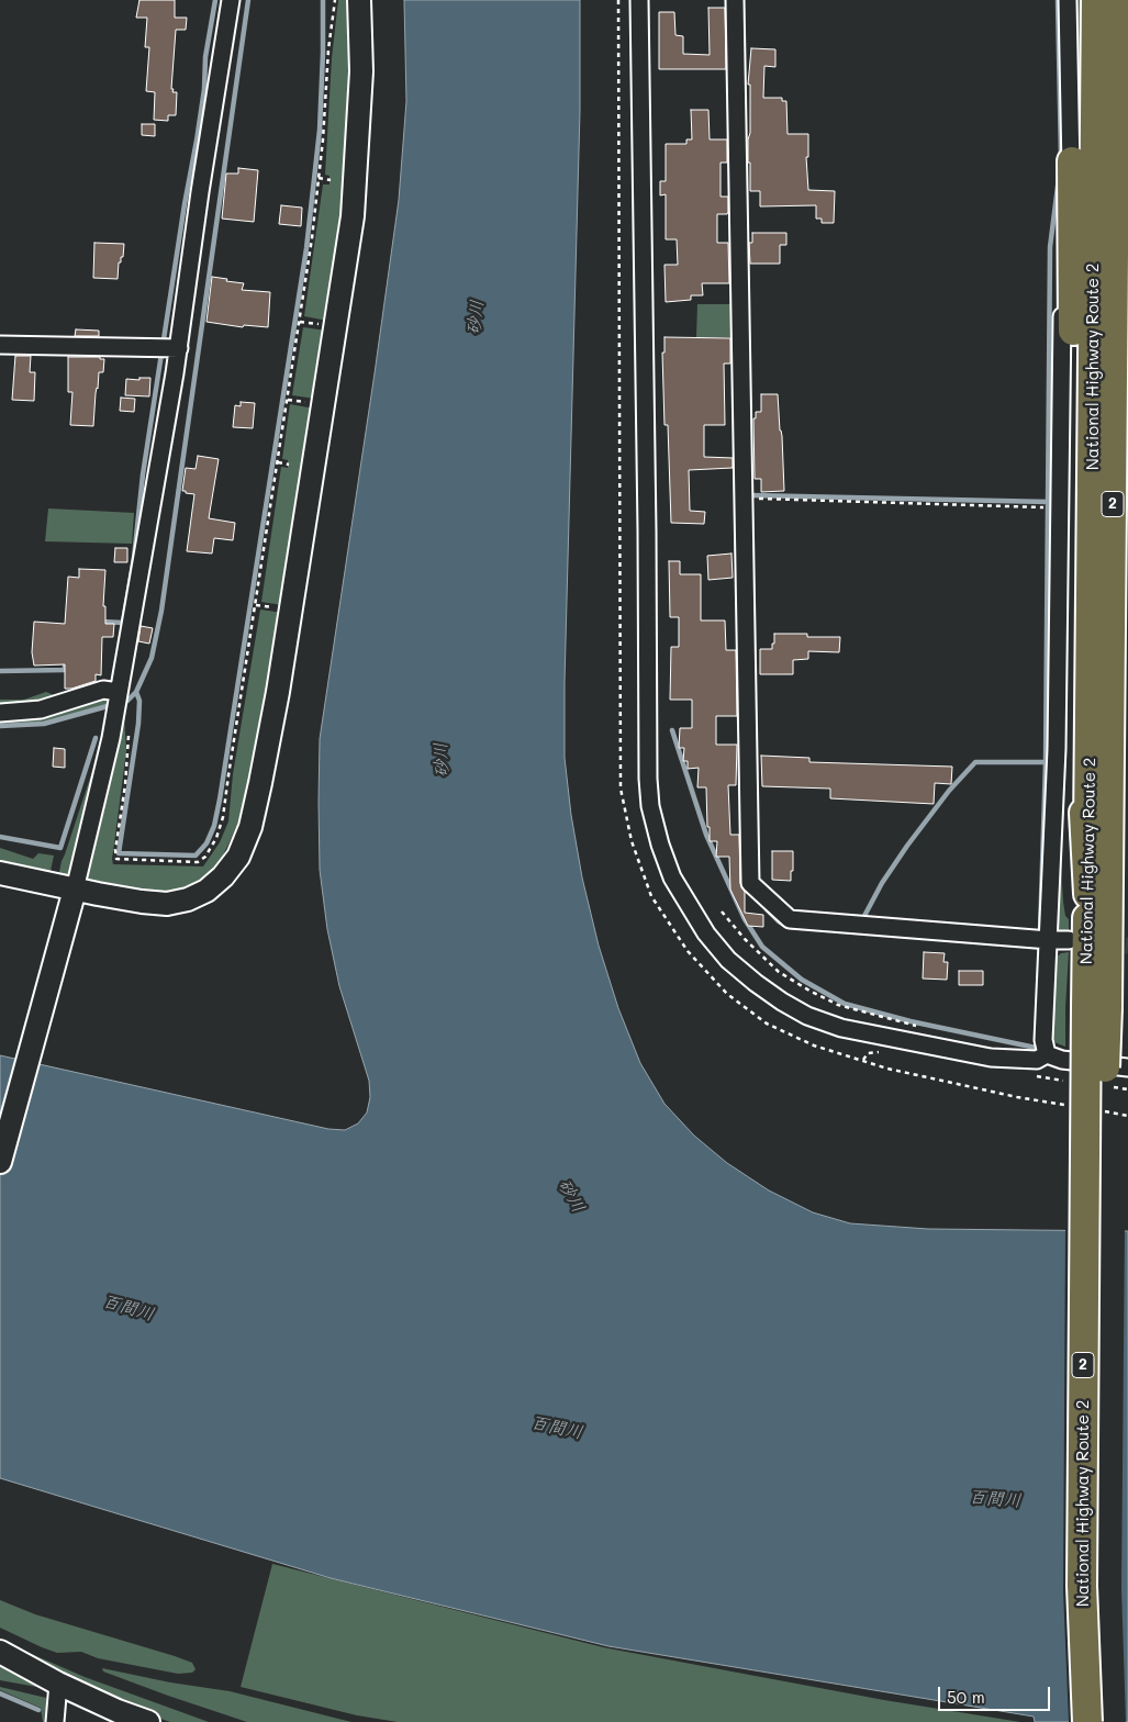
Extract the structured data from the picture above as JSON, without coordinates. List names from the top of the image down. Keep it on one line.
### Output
{"streets":{"highway":["National Highway Route 2","2"]},"water":["砂川","百間川"],"scale_bar":"50 m"}
